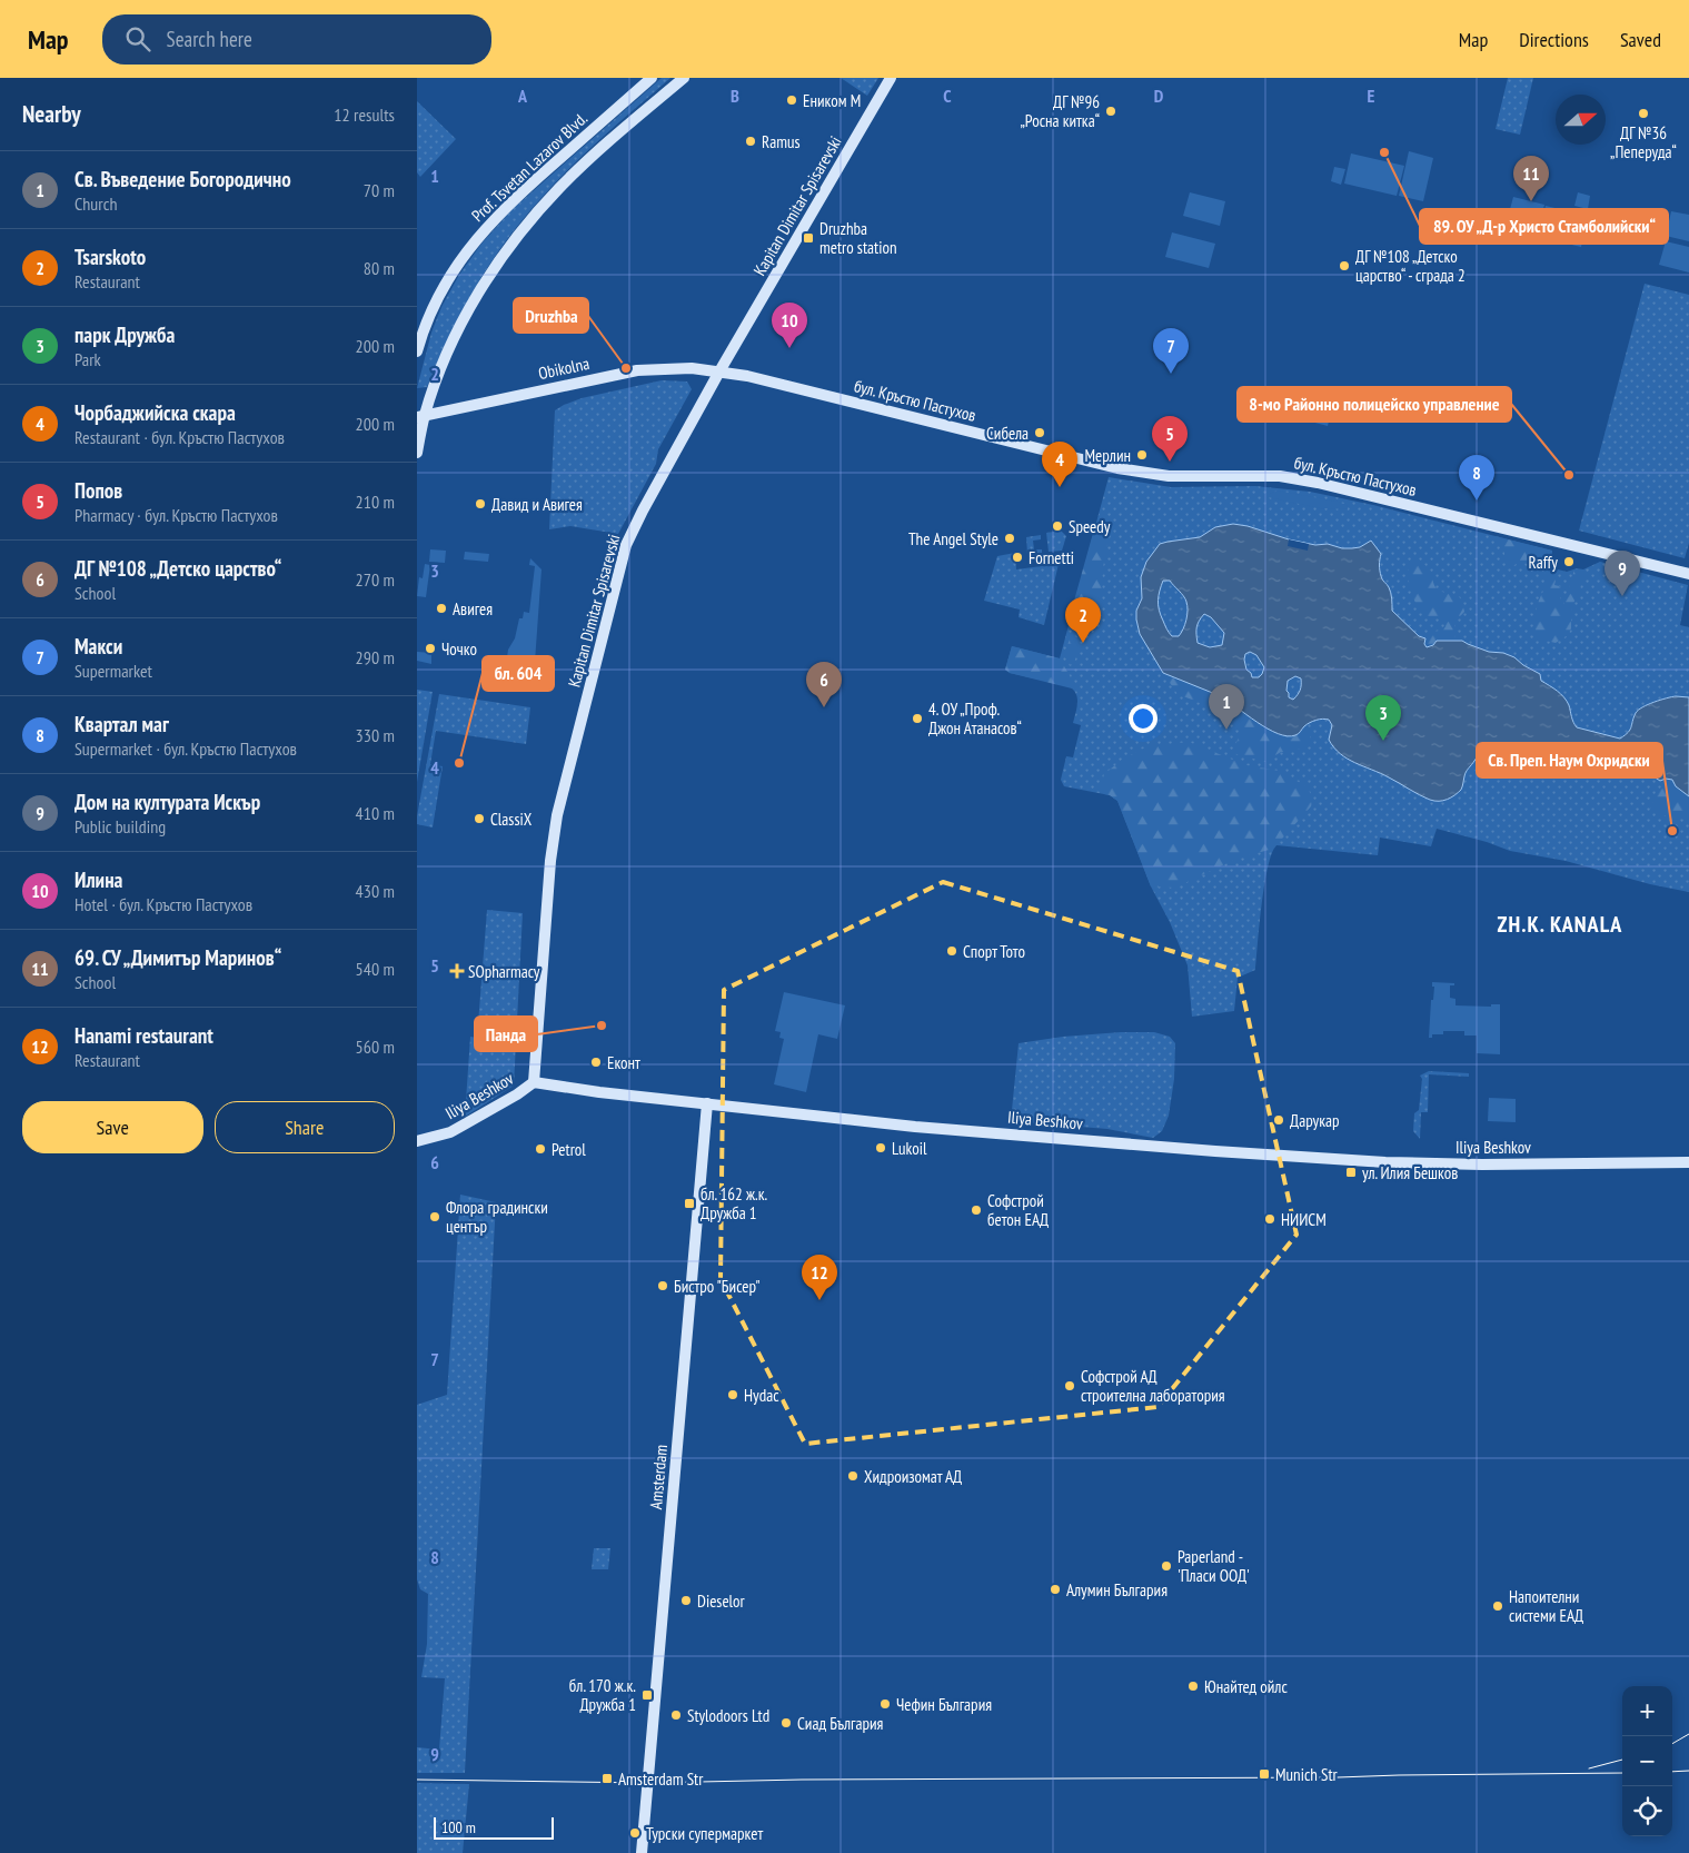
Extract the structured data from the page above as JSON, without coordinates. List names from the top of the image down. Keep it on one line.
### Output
{"streets":{"street":["Prof. Tsvetan Lazarov Blvd.","Kapitan Dimitar Spisarevski","Obikolna","бул. Кръстю Пастухов","Iliya Beshkov","Amsterdam"]},"crossings":[["Kapitan Dimitar Spisarevski","Obikolna"],["Kapitan Dimitar Spisarevski","бул. Кръстю Пастухов"],["Kapitan Dimitar Spisarevski","Iliya Beshkov"],["Obikolna","бул. Кръстю Пастухов"],["Iliya Beshkov","Amsterdam"]],"districts":["ZH.K. KANALA"],"places":{"other":["Еником М","ДГ №96 „Росна китка“","ДГ №36 „Пеперуда“","Ramus","89. ОУ „Д-р Христо Стамболийски“","ДГ №108 „Детско царство“ - сграда 2","Druzhba","Сибела","Мерлин","8-мо Районно полицейско управление","Давид и Авигея","Speedy","The Angel Style","Fornetti","Raffy","Авигея","Чочко","4. ОУ „Проф. Джон Атанасов“","бл. 604","ClassiX","Св. Преп. Наум Охридски","Спорт Тото","Панда","Еконт","Дарукар","Lukoil","Petrol","Софстрой бетон ЕАД","Флора градински център","НИИСМ","Бистро \"Бисер\"","Софстрой АД строителна лаборатория","Hydac","Хидроизомат АД","Paperland - 'Пласи ООД'","Алумин България","Dieselor","Напоителни системи ЕАД","Юнайтед ойлс","Чефин България","Stylodoors Ltd","Сиад България","Турски супермаркет"],"transit":["Druzhba metro station","ул. Илия Бешков","бл. 162 ж.к. Дружба 1","бл. 170 ж.к. Дружба 1","Munich Str","Amsterdam Str"],"health":["SOpharmacy"]},"scale_bar":"100 m","north":"right","page":{"header":"Map","search":"Search here","nav":["Map","Directions","Saved"],"heading":["Nearby","12 results"],"list":[{"mark":"1","name":"Св. Въведение Богородично","note":"Church","value":"70 m"},{"mark":"2","name":"Tsarskoto","note":"Restaurant","value":"80 m"},{"mark":"3","name":"парк Дружба","note":"Park","value":"200 m"},{"mark":"4","name":"Чорбаджийска скара","note":"Restaurant · бул. Кръстю Пастухов","value":"200 m"},{"mark":"5","name":"Попов","note":"Pharmacy · бул. Кръстю Пастухов","value":"210 m"},{"mark":"6","name":"ДГ №108 „Детско царство“","note":"School","value":"270 m"},{"mark":"7","name":"Макси","note":"Supermarket","value":"290 m"},{"mark":"8","name":"Квартал маг","note":"Supermarket · бул. Кръстю Пастухов","value":"330 m"},{"mark":"9","name":"Дом на културата Искър","note":"Public building","value":"410 m"},{"mark":"10","name":"Илина","note":"Hotel · бул. Кръстю Пастухов","value":"430 m"},{"mark":"11","name":"69. СУ „Димитър Маринов“","note":"School","value":"540 m"},{"mark":"12","name":"Hanami restaurant","note":"Restaurant","value":"560 m"}],"pins":["11","10","7","5","4","8","9","2","6","1","3","12"],"buttons":["Save","Share"],"map_buttons":["+","−"],"scale":"100 m"},"grid":{"columns":["A","B","C","D","E"],"rows":["1","2","3","4","5","6","7","8","9"]}}
